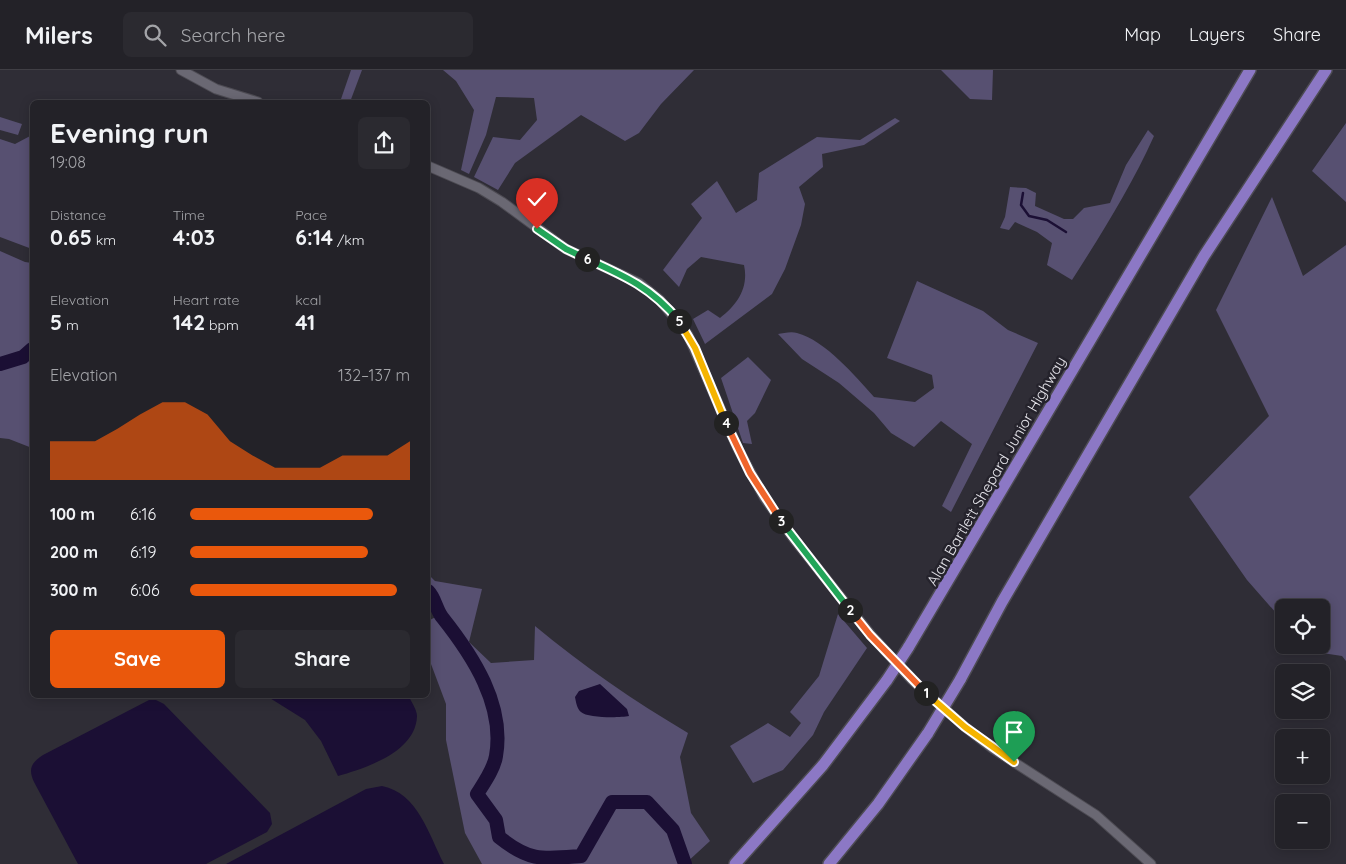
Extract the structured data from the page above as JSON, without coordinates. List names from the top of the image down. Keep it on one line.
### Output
{"streets":{"highway":["Alan Bartlett Shepard Junior Highway"]},"page":{"header":"Milers","search":"Search here","nav":["Map","Layers","Share"],"heading":["Evening run","19:08"],"stats":[["Distance","0.65 km"],["Time","4:03"],["Pace","6:14 /km"],["Elevation","5 m"],["Heart rate","142 bpm"],["kcal","41"]],"pins":["6","5","4","3","2","1"],"chart":["Elevation","132–137 m"],"list":[{"name":"100 m","note":"6:16"},{"name":"200 m","note":"6:19"},{"name":"300 m","note":"6:06"}],"map_buttons":["+","−"],"buttons":["Save","Share"]}}
